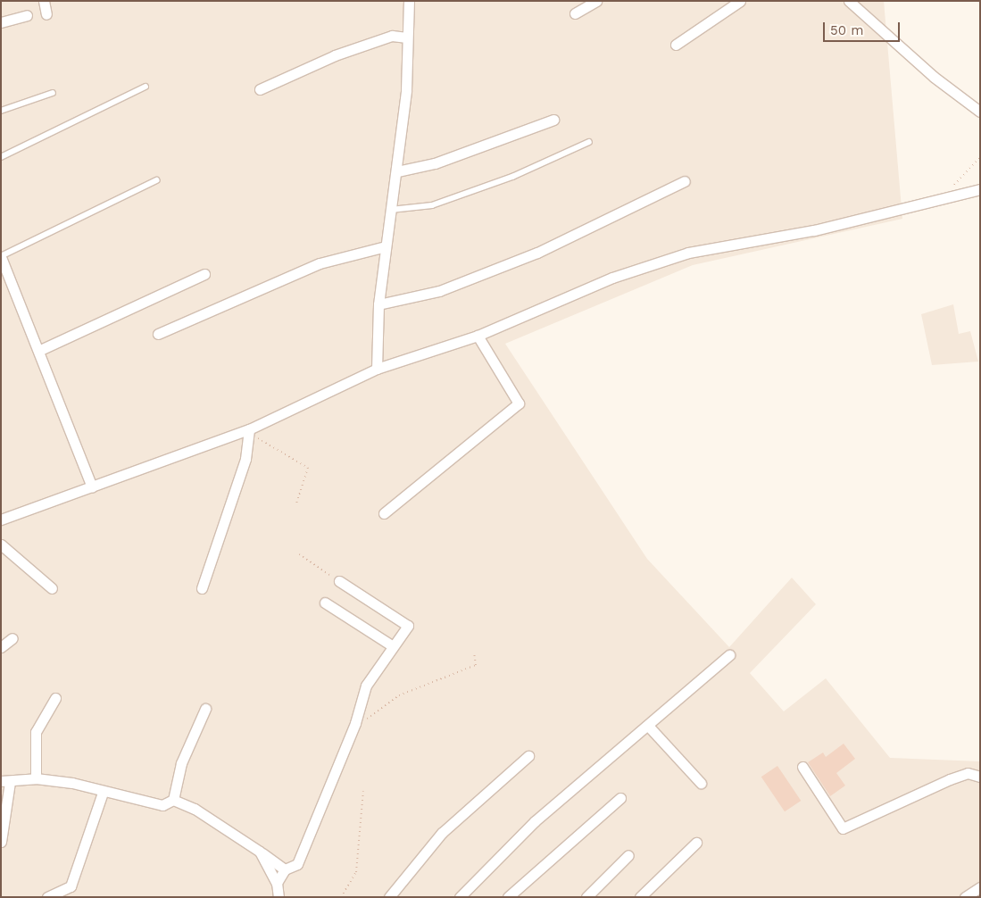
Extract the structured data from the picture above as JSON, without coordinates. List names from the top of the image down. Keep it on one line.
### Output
{"scale_bar":"50 m"}
